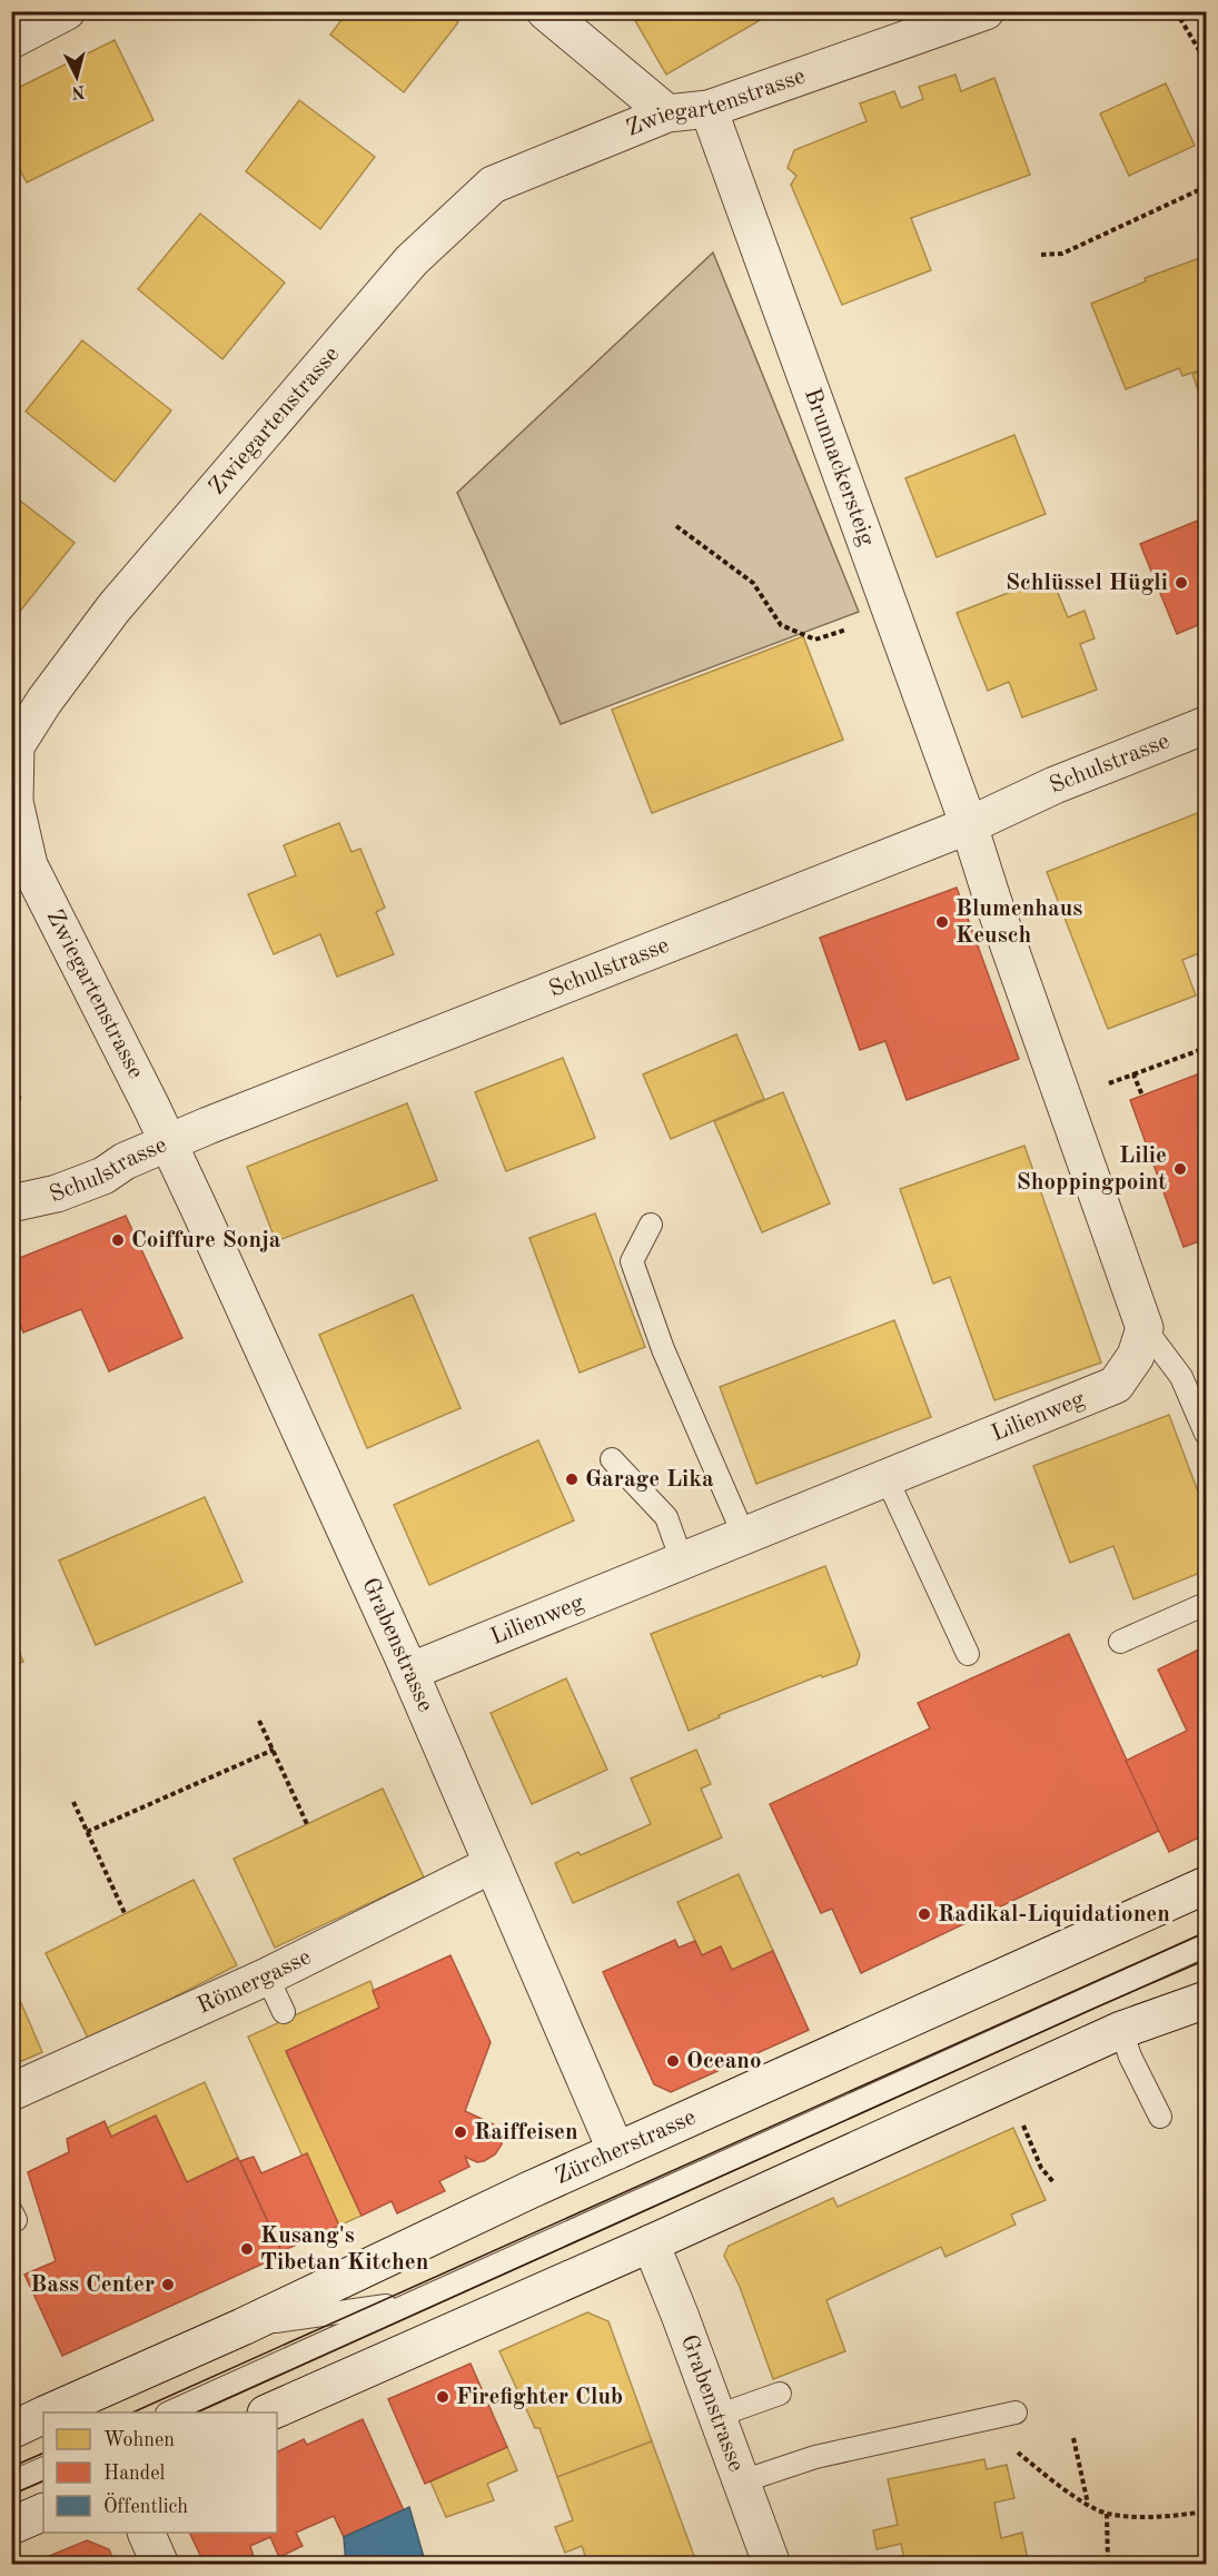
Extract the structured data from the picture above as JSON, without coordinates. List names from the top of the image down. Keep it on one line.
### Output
{"streets":{"street":["Zwiegartenstrasse","Brunnackersteig","Schulstrasse","Lilienweg","Grabenstrasse","Römergasse","Zürcherstrasse"]},"crossings":[["Zwiegartenstrasse","Brunnackersteig"],["Zwiegartenstrasse","Schulstrasse"],["Zwiegartenstrasse","Grabenstrasse"],["Brunnackersteig","Schulstrasse"],["Schulstrasse","Grabenstrasse"],["Lilienweg","Grabenstrasse"],["Grabenstrasse","Römergasse"],["Grabenstrasse","Zürcherstrasse"]],"places":["Schlüssel Hügli","Blumenhaus Keusch","Lilie Shoppingpoint","Coiffure Sonja","Garage Lika","Radikal-Liquidationen","Oceano","Raiffeisen","Kusang's Tibetan Kitchen","Bass Center","Firefighter Club"],"legend":["Wohnen","Handel","Öffentlich"],"north":"bottom"}
